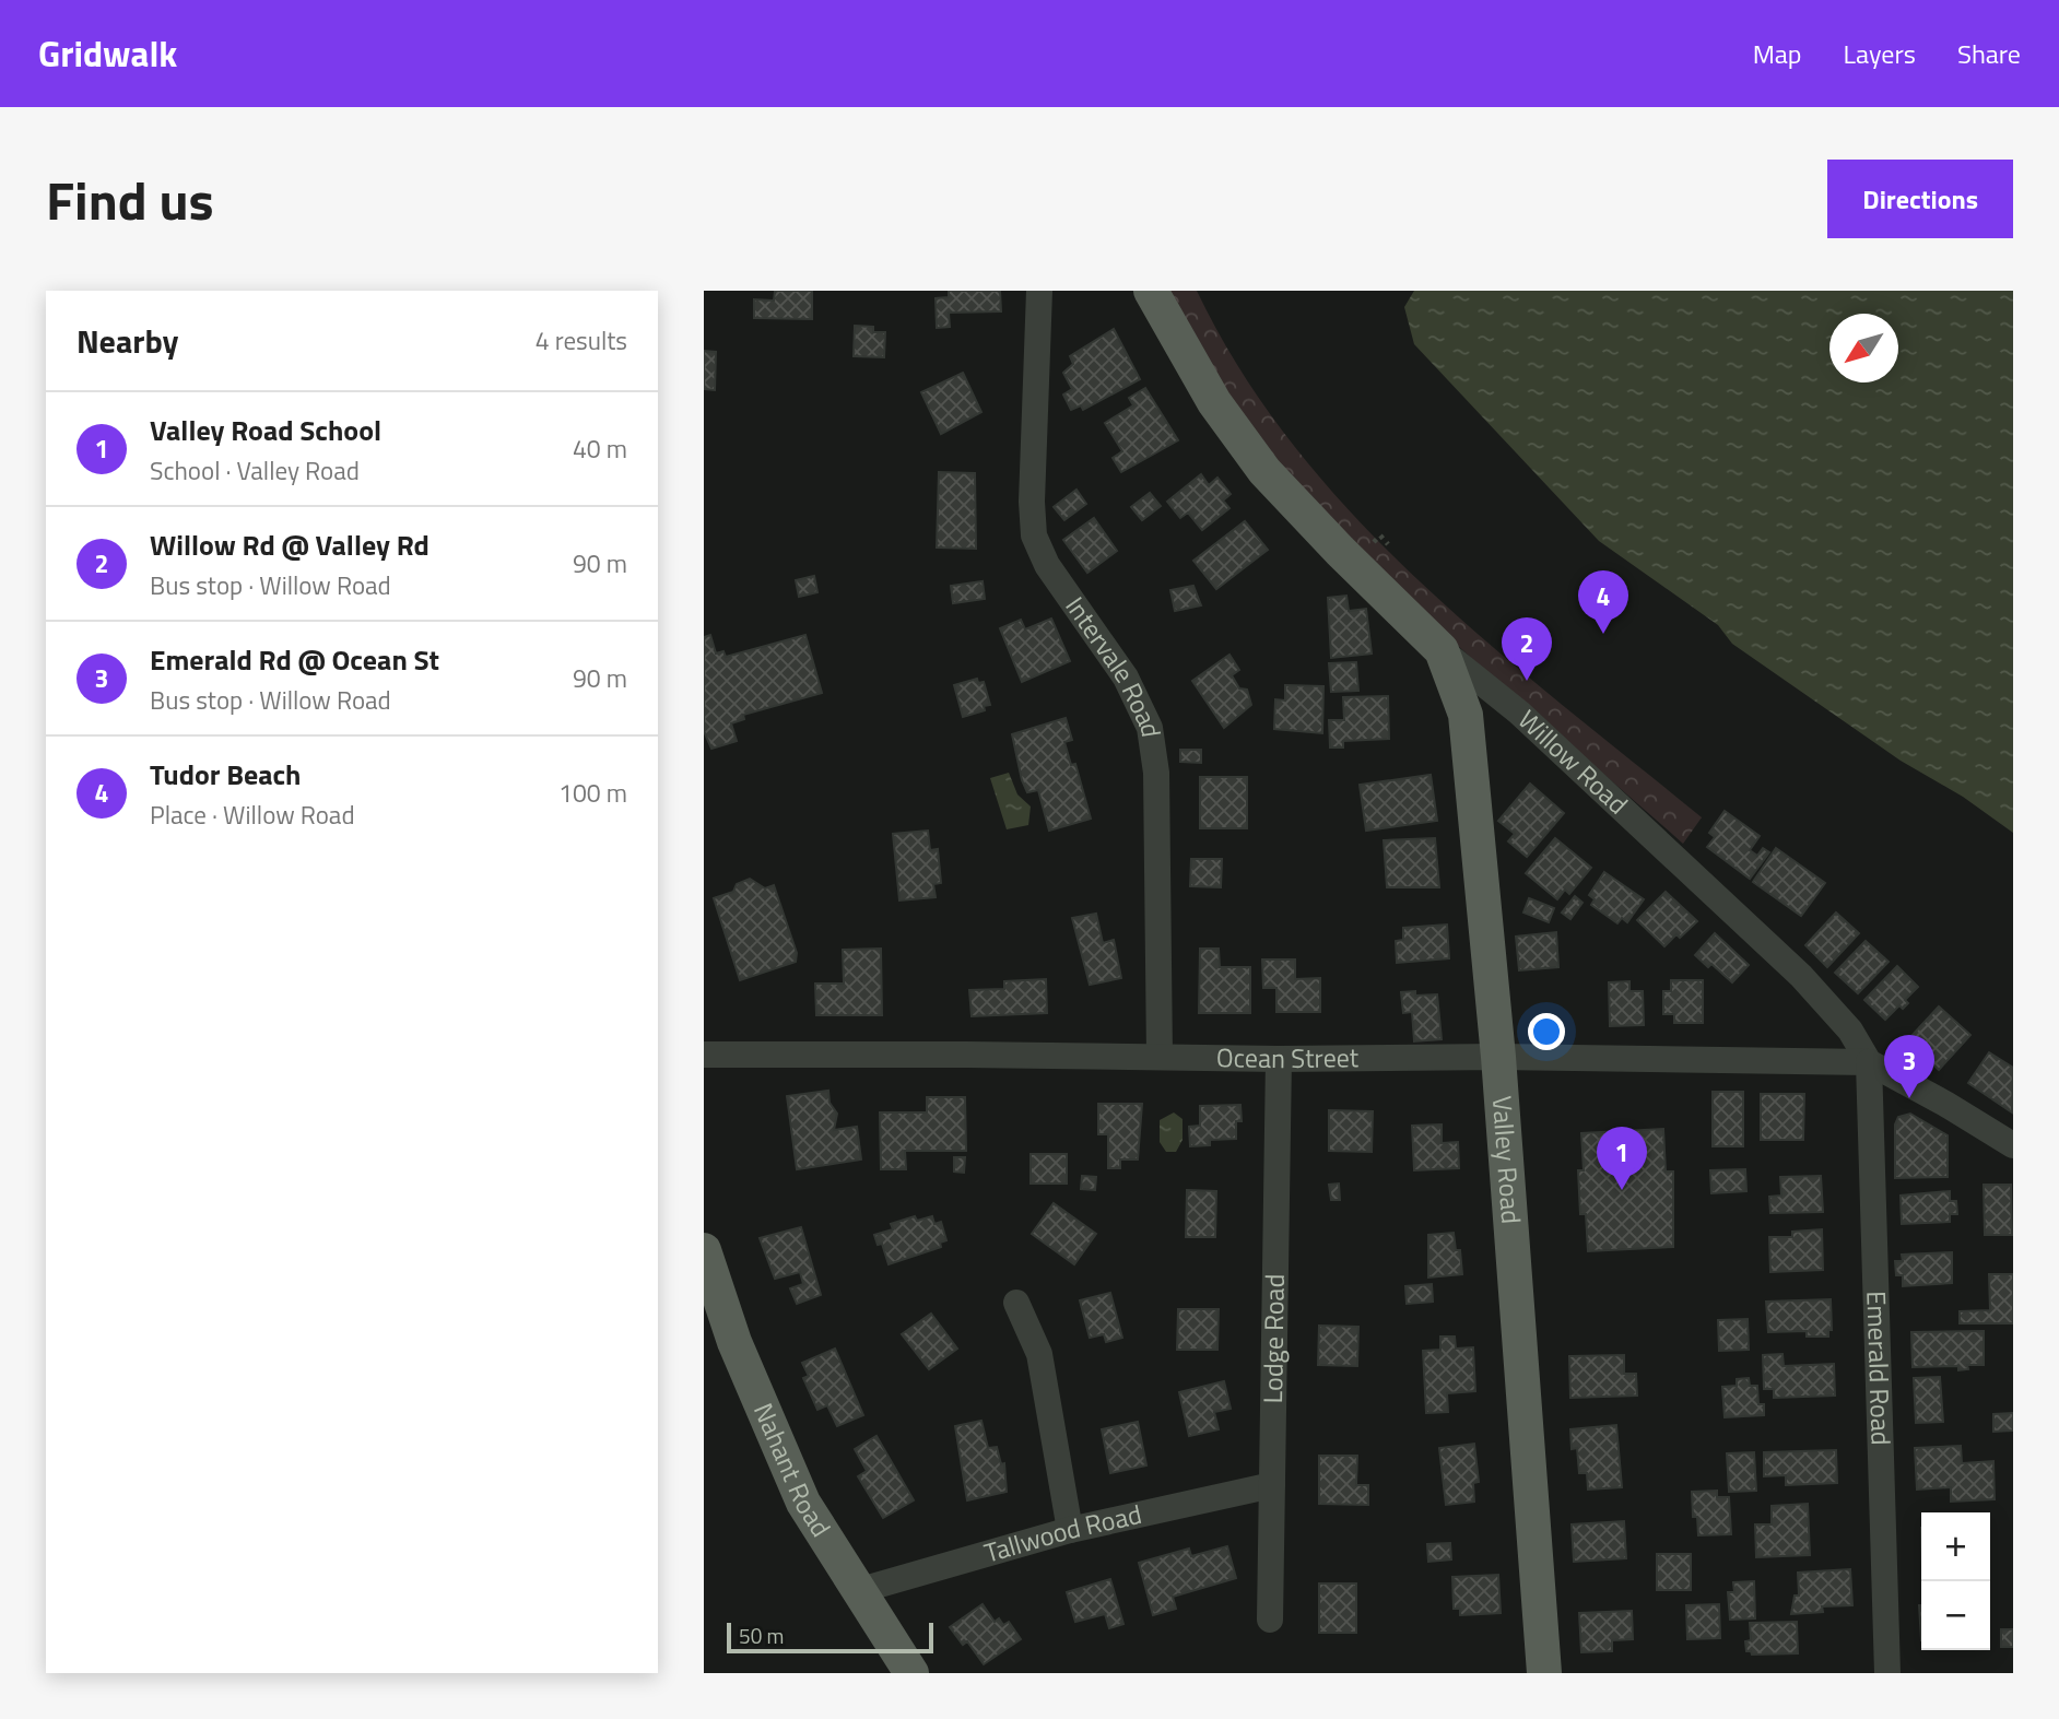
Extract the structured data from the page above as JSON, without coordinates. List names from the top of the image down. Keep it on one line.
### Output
{"streets":{"main road":["Willow Road","Valley Road","Nahant Road"],"street":["Intervale Road","Ocean Street","Lodge Road","Emerald Road","Tallwood Road"]},"crossings":[["Intervale Road","Ocean Street"],["Willow Road","Ocean Street"],["Willow Road","Valley Road"],["Willow Road","Emerald Road"],["Ocean Street","Valley Road"],["Ocean Street","Lodge Road"],["Ocean Street","Emerald Road"],["Lodge Road","Tallwood Road"],["Nahant Road","Tallwood Road"]],"scale_bar":"50 m","north":"bottom left","page":{"header":"Gridwalk","nav":["Map","Layers","Share"],"title":"Find us","buttons":"Directions","heading":["Nearby","4 results"],"list":[{"mark":"1","name":"Valley Road School","note":"School · Valley Road","value":"40 m"},{"mark":"2","name":"Willow Rd @ Valley Rd","note":"Bus stop · Willow Road","value":"90 m"},{"mark":"3","name":"Emerald Rd @ Ocean St","note":"Bus stop · Willow Road","value":"90 m"},{"mark":"4","name":"Tudor Beach","note":"Place · Willow Road","value":"100 m"}],"pins":["4","2","3","1"],"map_buttons":["+","−"],"scale":"50 m"}}
